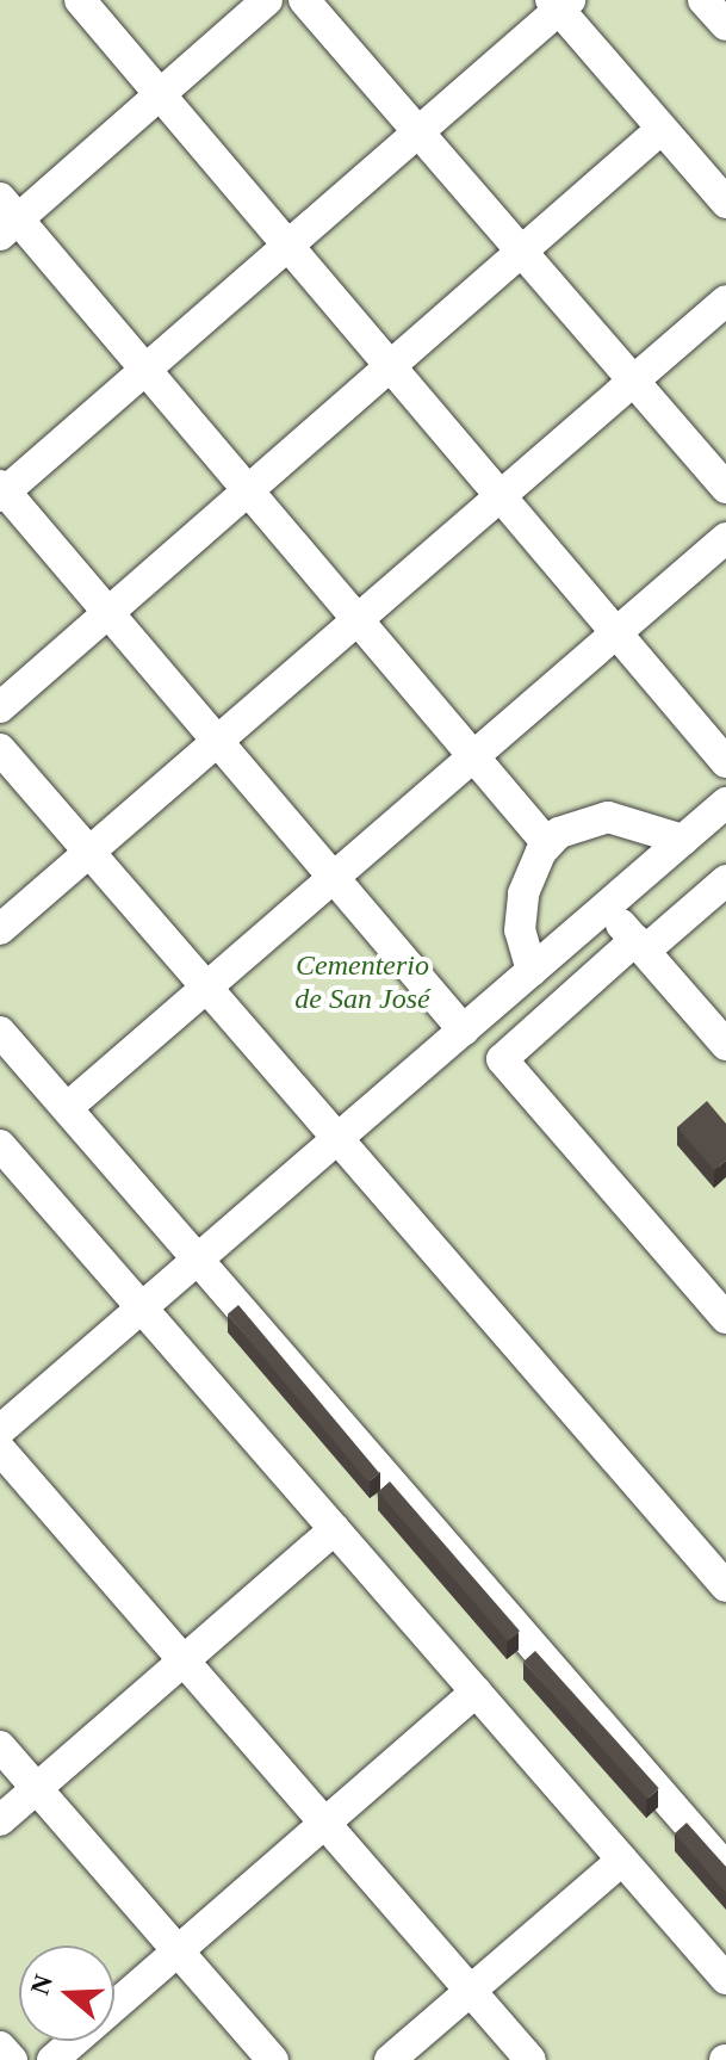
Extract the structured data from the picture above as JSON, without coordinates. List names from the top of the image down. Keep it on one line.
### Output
{"parks":["Cementerio de San José"],"north":"left"}
